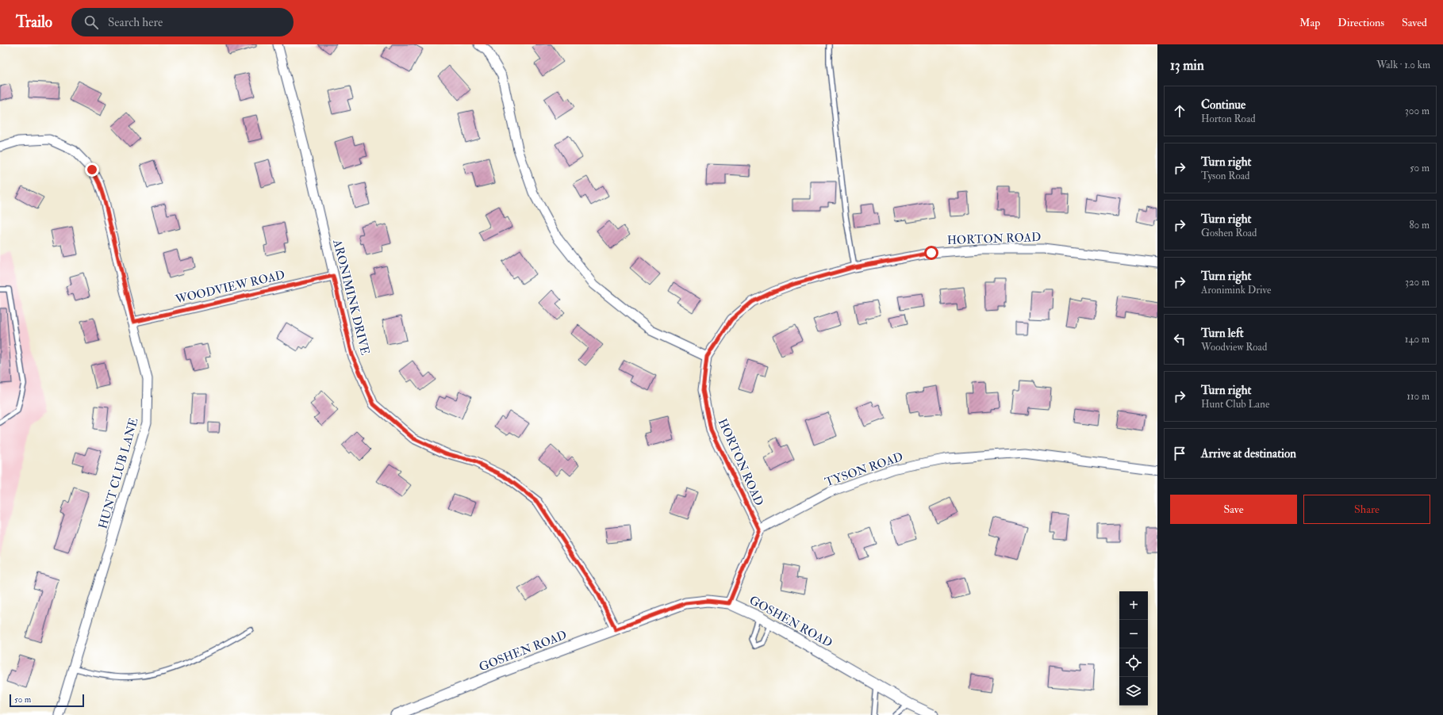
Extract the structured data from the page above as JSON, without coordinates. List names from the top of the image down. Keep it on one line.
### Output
{"streets":{"street":["HORTON ROAD","WOODVIEW ROAD","ARONIMINK DRIVE","TYSON ROAD","HUNT CLUB LANE","GOSHEN ROAD"]},"crossings":[["HORTON ROAD","TYSON ROAD"],["WOODVIEW ROAD","ARONIMINK DRIVE"],["WOODVIEW ROAD","HUNT CLUB LANE"],["ARONIMINK DRIVE","GOSHEN ROAD"]],"scale_bar":"50 m","page":{"header":"Trailo","search":"Search here","nav":["Map","Directions","Saved"],"heading":["13 min","Walk · 1.0 km"],"list":[["Continue","Horton Road","300 m"],["Turn right","Tyson Road","50 m"],["Turn right","Goshen Road","80 m"],["Turn right","Aronimink Drive","320 m"],["Turn left","Woodview Road","140 m"],["Turn right","Hunt Club Lane","110 m"],"Arrive at destination"],"buttons":["Save","Share"],"map_buttons":["+","−"],"scale":"50 m"}}
